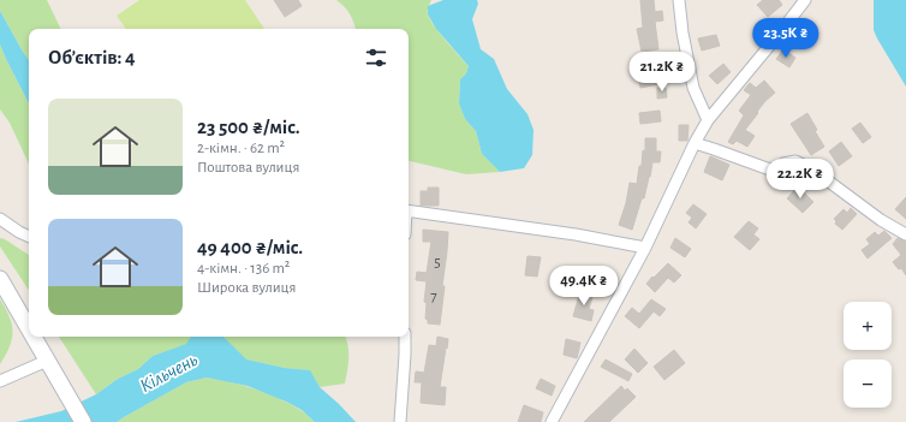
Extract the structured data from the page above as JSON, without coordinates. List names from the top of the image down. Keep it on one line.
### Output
{"water":["Кільчень"],"house_numbers":["5","7"],"page":{"price":["23.5K ₴","21.2K ₴","22.2K ₴","49.4K ₴"],"heading":"Об’єктів: 4","list":[{"name":"23 500 ₴/міс.","note":"2-кімн. · 62 m² · Поштова вулиця"},{"name":"49 400 ₴/міс.","note":"4-кімн. · 136 m² · Широка вулиця"}],"map_buttons":["+","−"]}}
